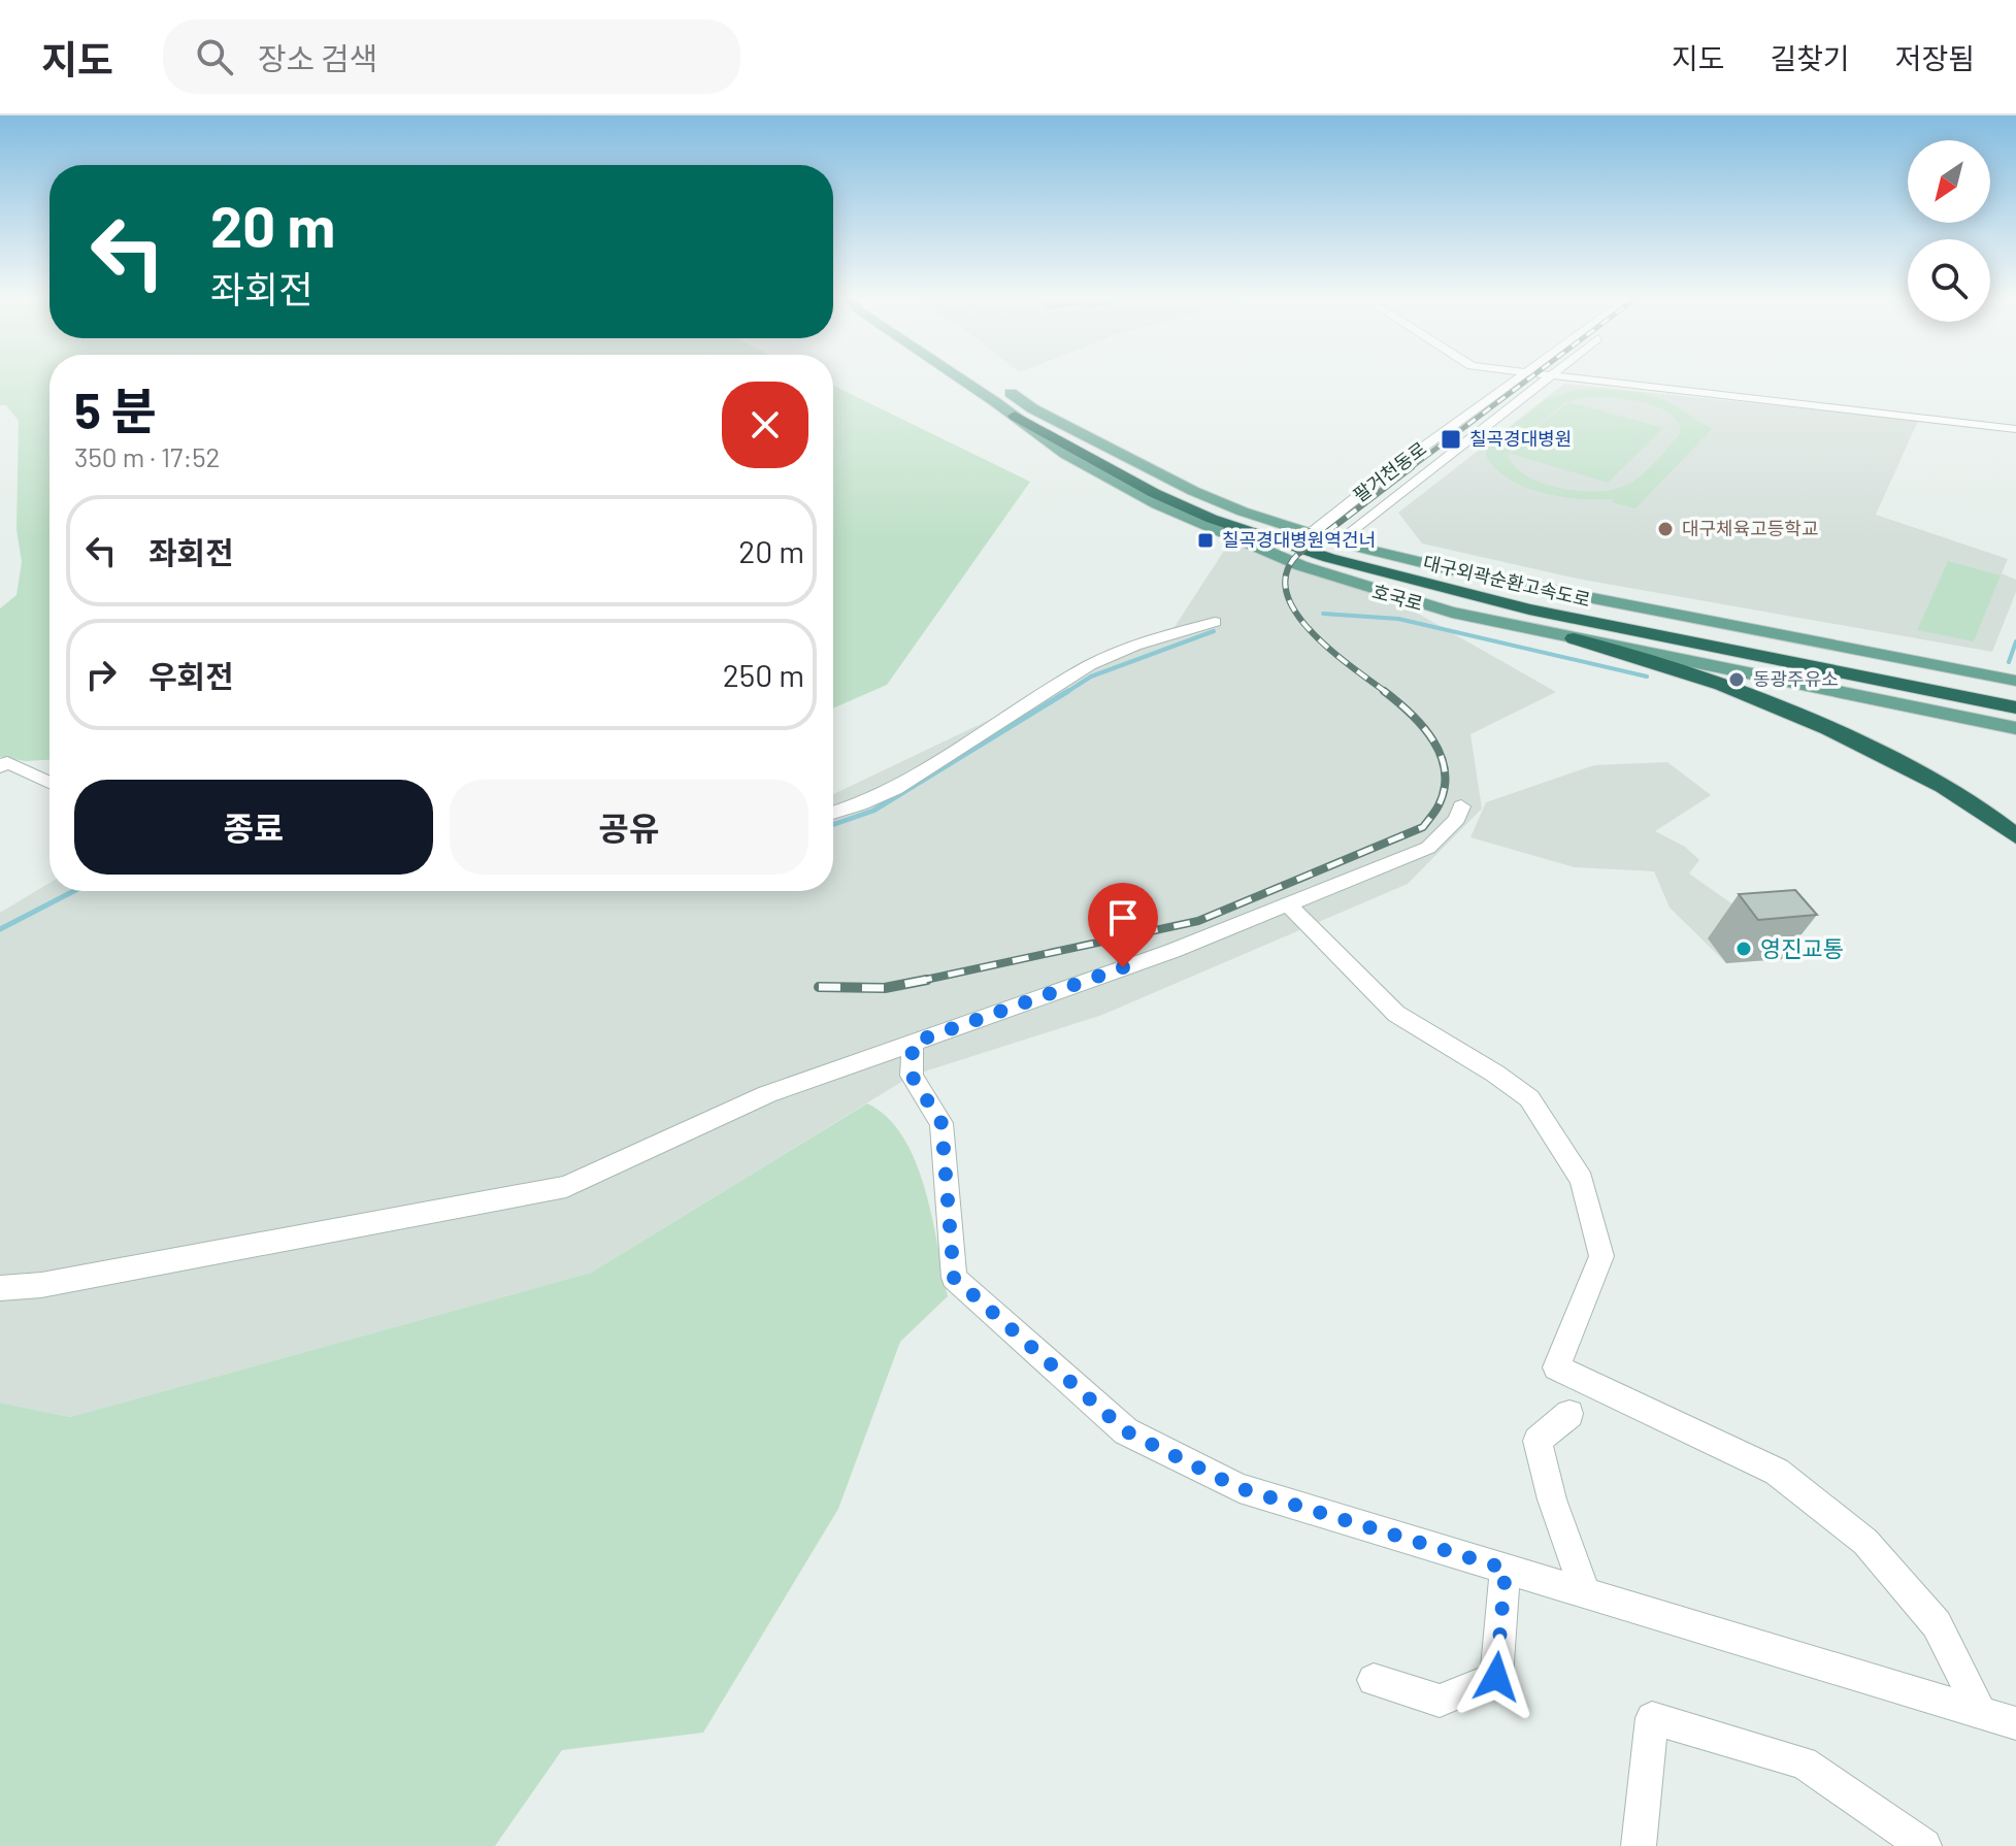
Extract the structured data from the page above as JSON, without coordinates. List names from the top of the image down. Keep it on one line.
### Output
{"streets":{"highway":["대구외곽순환고속도로"],"main road":["호국로"],"street":["팔거천동로"]},"crossings":[["팔거천동로","호국로"],["대구외곽순환고속도로","호국로"]],"places":{"transit":["칠곡경대병원","칠곡경대병원역건너"],"other":["대구체육고등학교","동광주유소","영진교통"]},"north":"bottom left","page":{"header":"지도","search":"장소 검색","nav":["지도","길찾기","저장됨"],"turn":["20 m","좌회전"],"heading":["5 분","350 m · 17:52"],"list":[{"name":"좌회전","value":"20 m"},{"name":"우회전","value":"250 m"}],"buttons":["종료","공유"]}}
